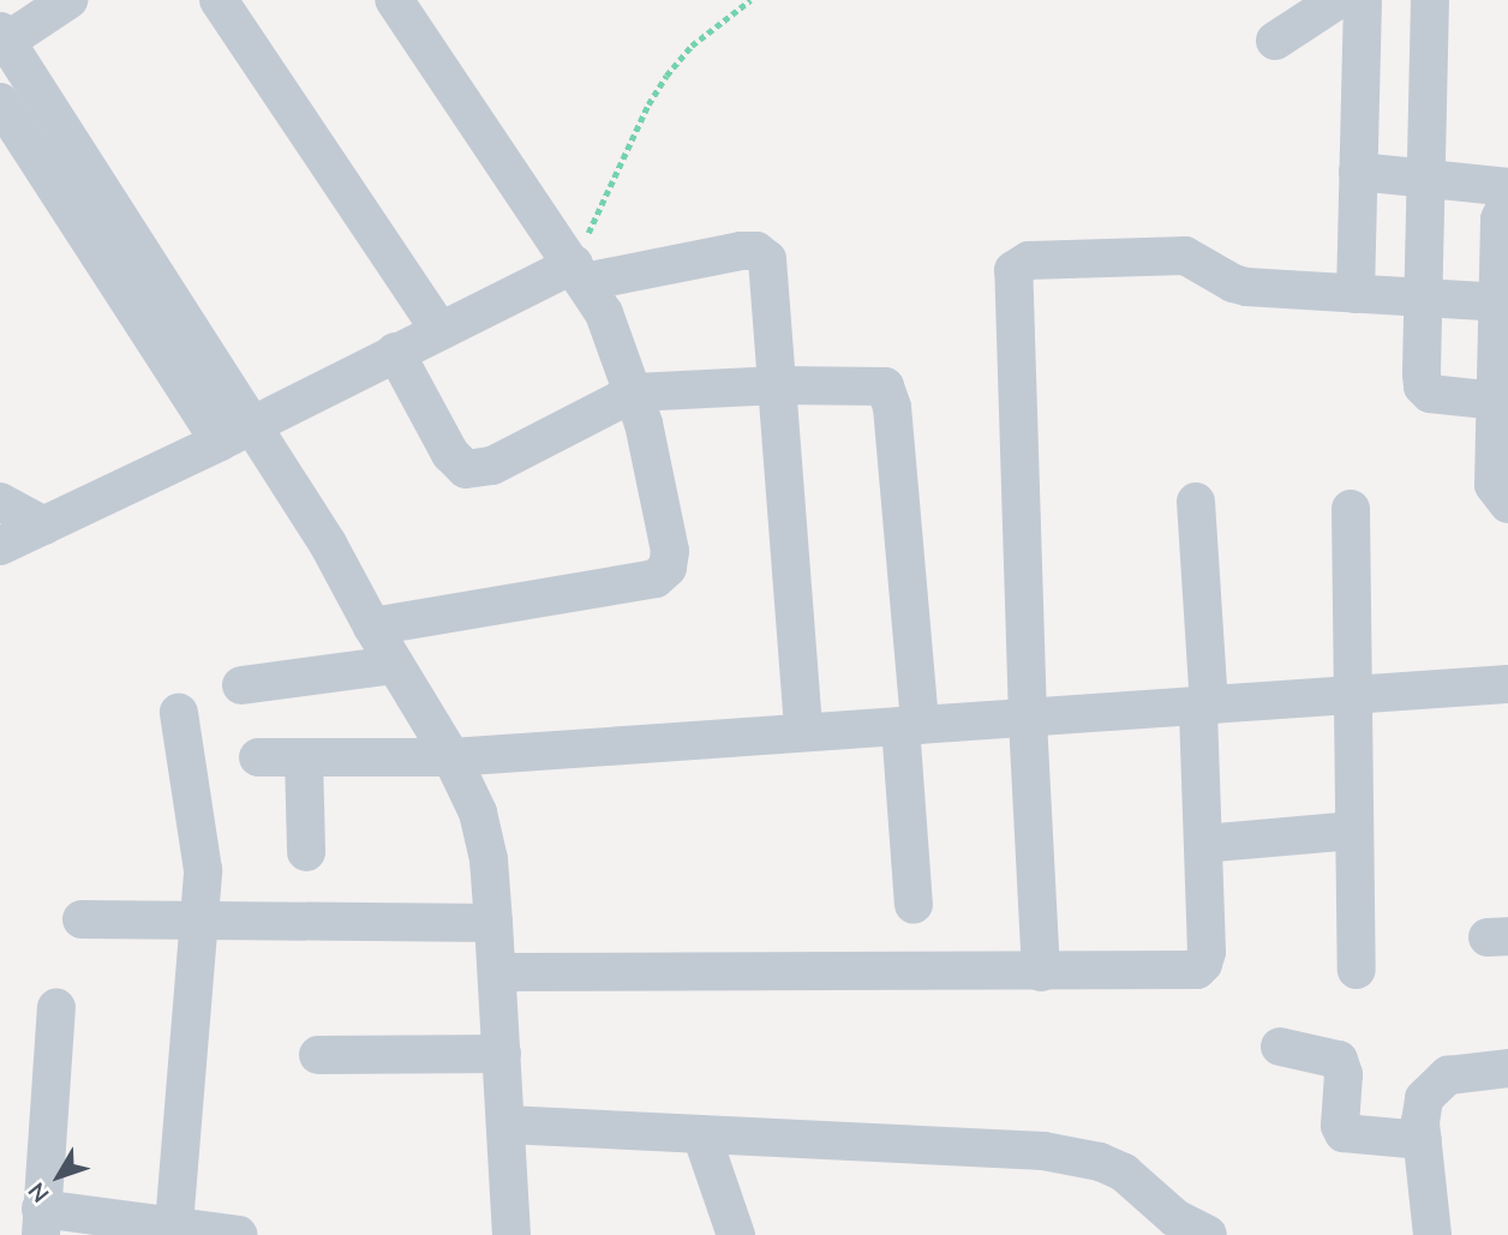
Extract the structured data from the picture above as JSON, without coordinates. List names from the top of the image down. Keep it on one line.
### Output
{"north":"bottom left"}
